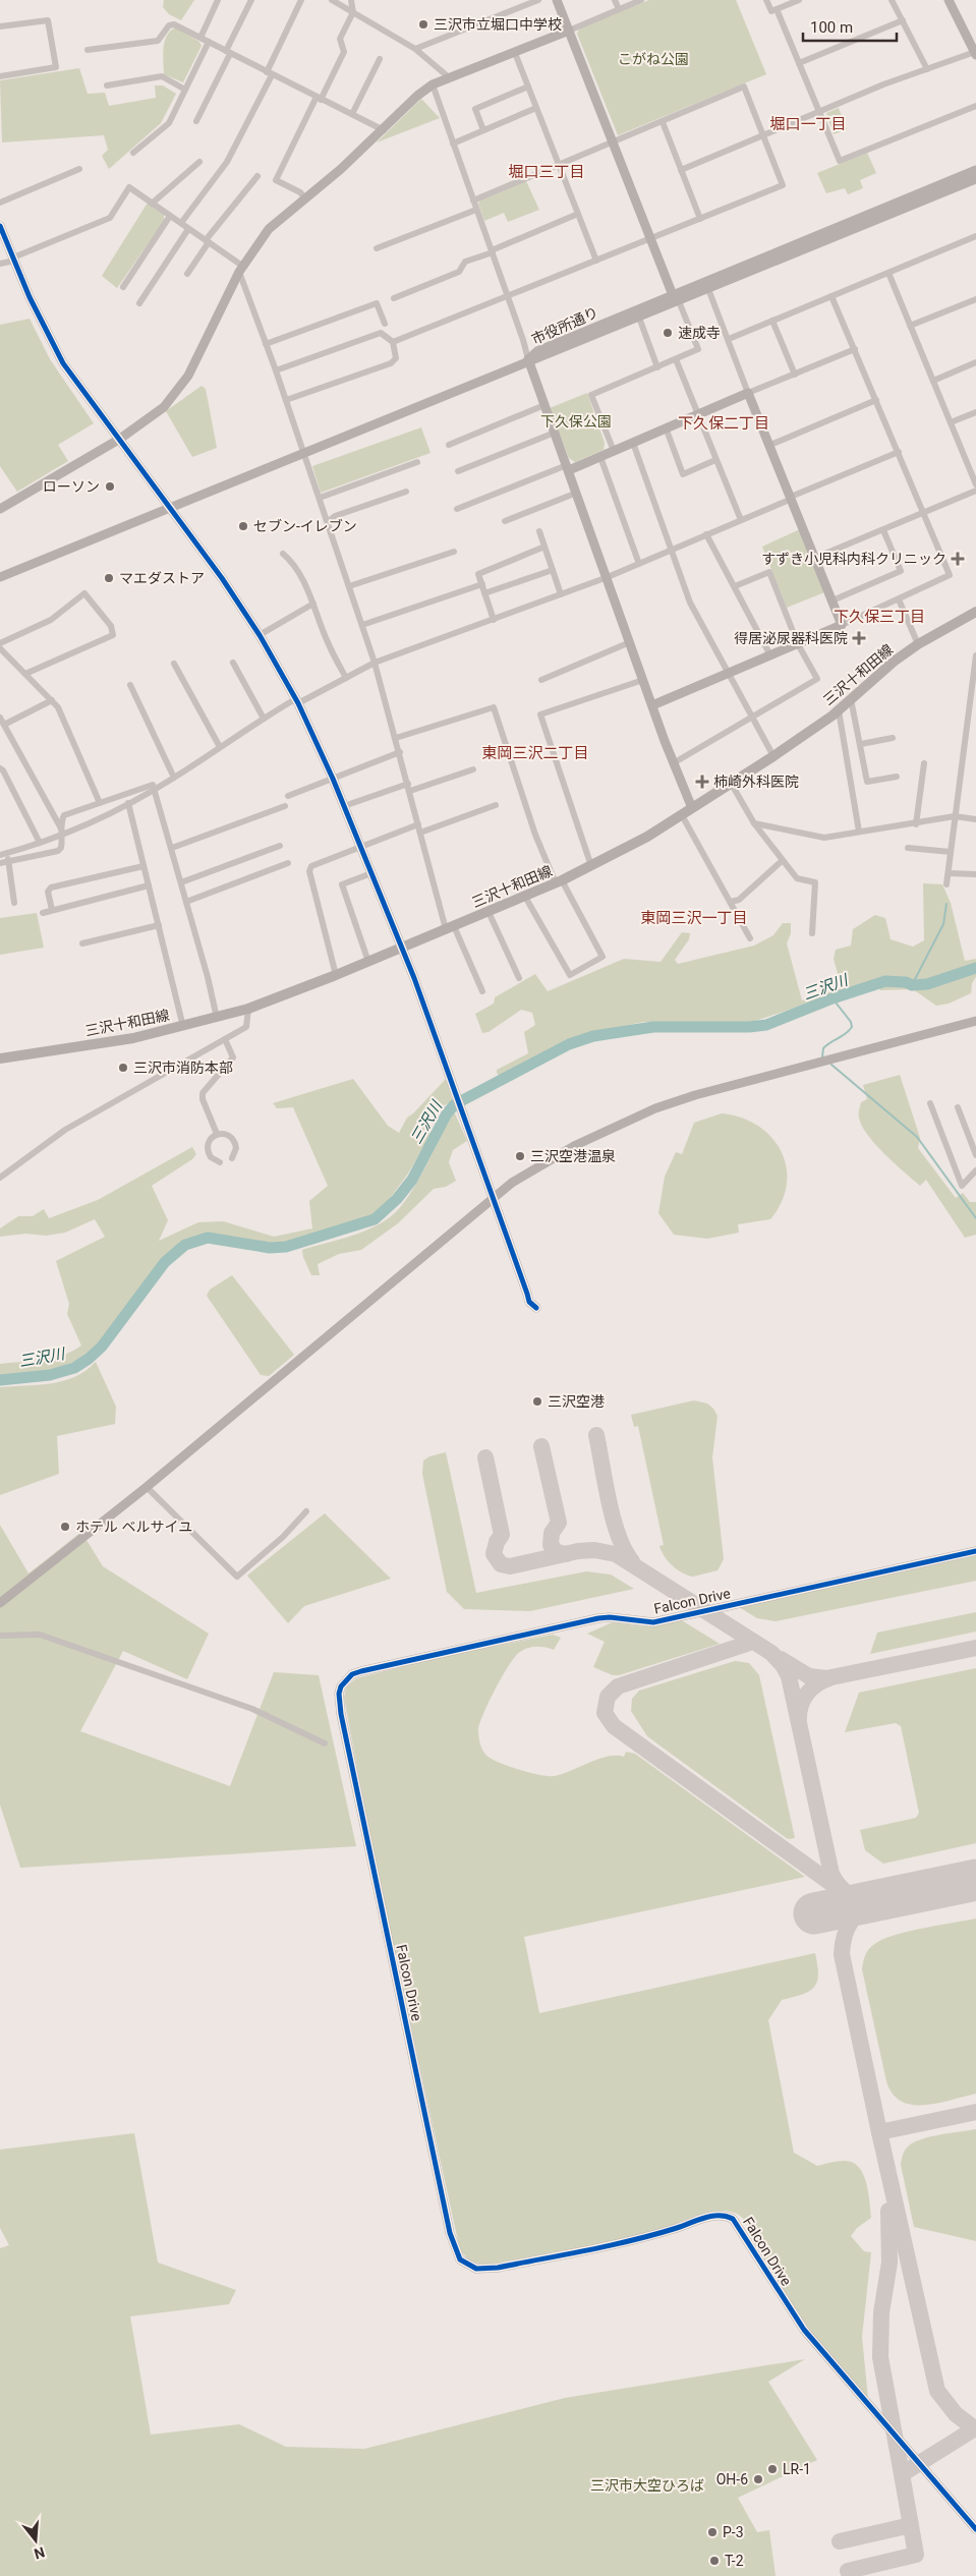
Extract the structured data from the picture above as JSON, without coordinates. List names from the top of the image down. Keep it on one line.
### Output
{"streets":{"main road":["三沢十和田線"],"street":["市役所通り","Falcon Drive"]},"districts":["堀口一丁目","堀口三丁目","下久保二丁目","下久保三丁目","東岡三沢二丁目","東岡三沢一丁目"],"water":["三沢川"],"parks":["こがね公園","下久保公園","三沢市大空ひろば"],"places":{"other":["三沢市立堀口中学校","速成寺","ローソン","セブン-イレブン","マエダストア","三沢市消防本部","三沢空港温泉","三沢空港","ホテル ベルサイユ","LR-1","OH-6","P-3","T-2"],"health":["すずき小児科内科クリニック","得居泌尿器科医院","柿崎外科医院"]},"scale_bar":"100 m","north":"bottom"}
